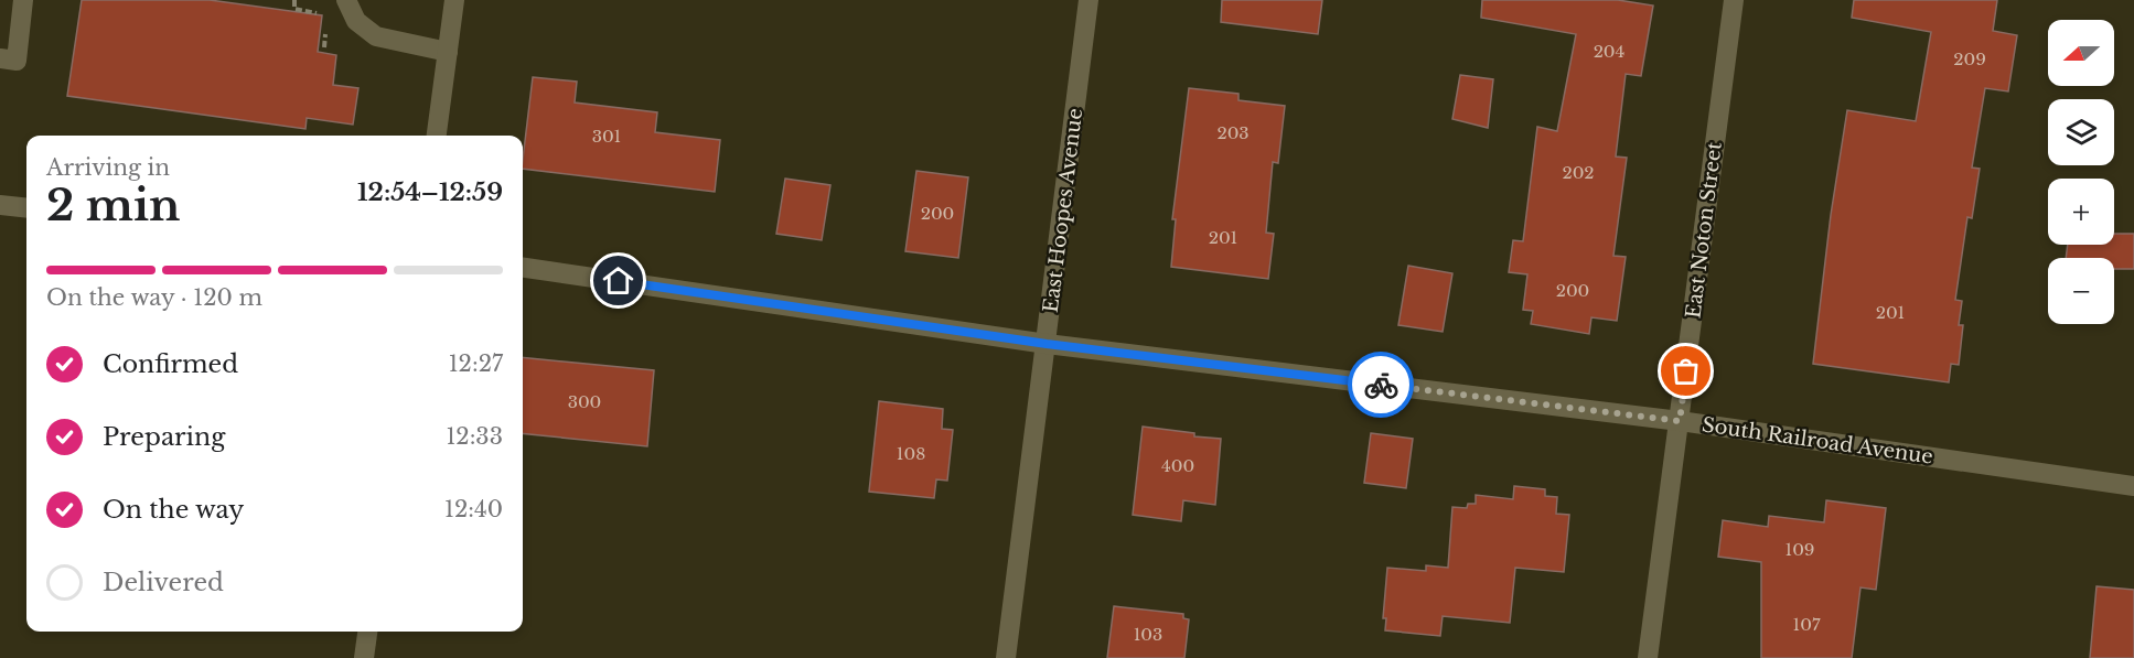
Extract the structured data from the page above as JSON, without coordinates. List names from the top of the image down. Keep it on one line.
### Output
{"streets":{"street":["East Hoopes Avenue","East Noton Street","South Railroad Avenue"]},"crossings":[["East Hoopes Avenue","South Railroad Avenue"],["East Noton Street","South Railroad Avenue"]],"house_numbers":["204","209","203","301","202","200","201","200","201","300","108","400","109","107","103"],"north":"left","page":{"map_buttons":["+","−"],"heading":["2 min","Arriving in","12:54–12:59"],"bar":"On the way · 120 m","list":[["Confirmed","12:27"],["Preparing","12:33"],["On the way","12:40"],"Delivered"]}}
